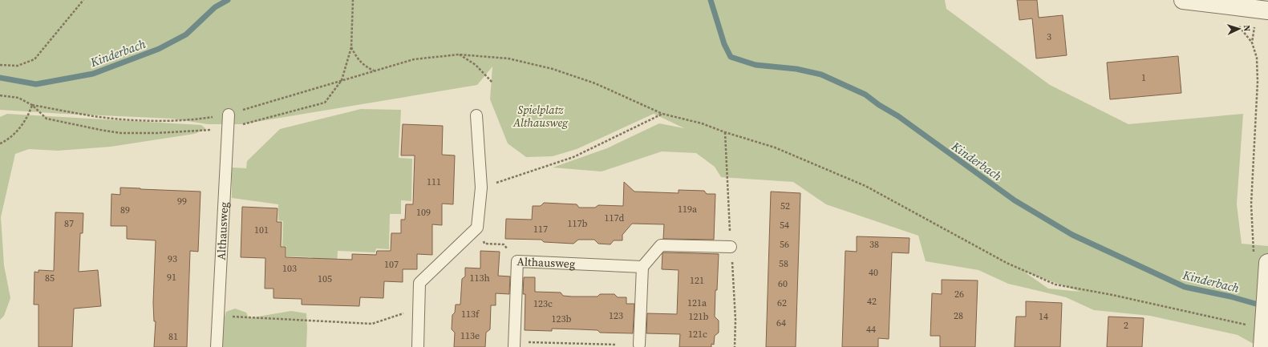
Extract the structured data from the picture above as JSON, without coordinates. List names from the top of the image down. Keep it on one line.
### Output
{"streets":{"lane":["Althausweg"]},"water":["Kinderbach"],"parks":["Spielplatz Althausweg"],"house_numbers":["3","1","111","99","52","119a","89","109","117d","87","117b","54","117","101","56","38","93","58","107","103","40","91","85","113h","105","121","60","26","42","121a","62","123c","113f","123","28","121b","14","123b","64","2","44","121c","113e","81"],"north":"right"}
